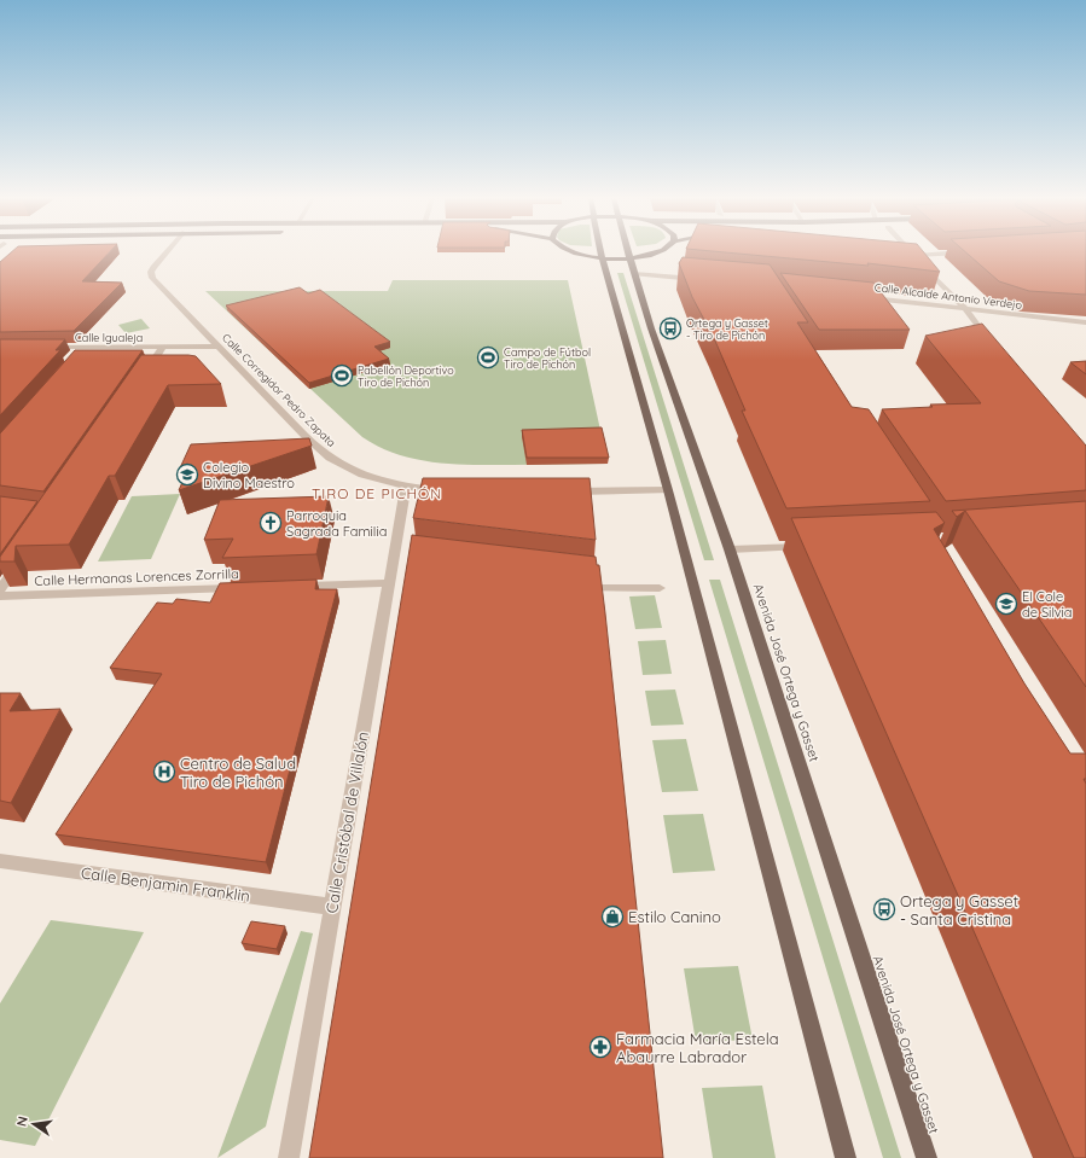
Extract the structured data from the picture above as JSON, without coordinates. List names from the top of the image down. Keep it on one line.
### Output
{"streets":{"main road":["Avenida José Ortega y Gasset"],"street":["Calle Alcalde Antonio Verdejo","Calle Igualeja","Calle Corregidor Pedro Zapata","Calle Hermanas Lorences Zorrilla","Calle Cristóbal de Villalón","Calle Benjamin Franklin"]},"crossings":[["Calle Igualeja","Calle Corregidor Pedro Zapata"],["Calle Corregidor Pedro Zapata","Calle Cristóbal de Villalón"],["Calle Cristóbal de Villalón","Calle Benjamin Franklin"]],"districts":["TIRO DE PICHÓN"],"places":{"bus stop":["Ortega y Gasset - Tiro de Pichón","Ortega y Gasset - Santa Cristina"],"sports":["Campo de Fútbol Tiro de Pichón","Pabellón Deportivo Tiro de Pichón"],"school or university":["Colegio Divino Maestro","El Cole de Silvia"],"church":["Parroquia Sagrada Familia"],"hospital":["Centro de Salud Tiro de Pichón"],"shop":["Estilo Canino"],"pharmacy":["Farmacia María Estela Abaurre Labrador"]},"north":"left"}
